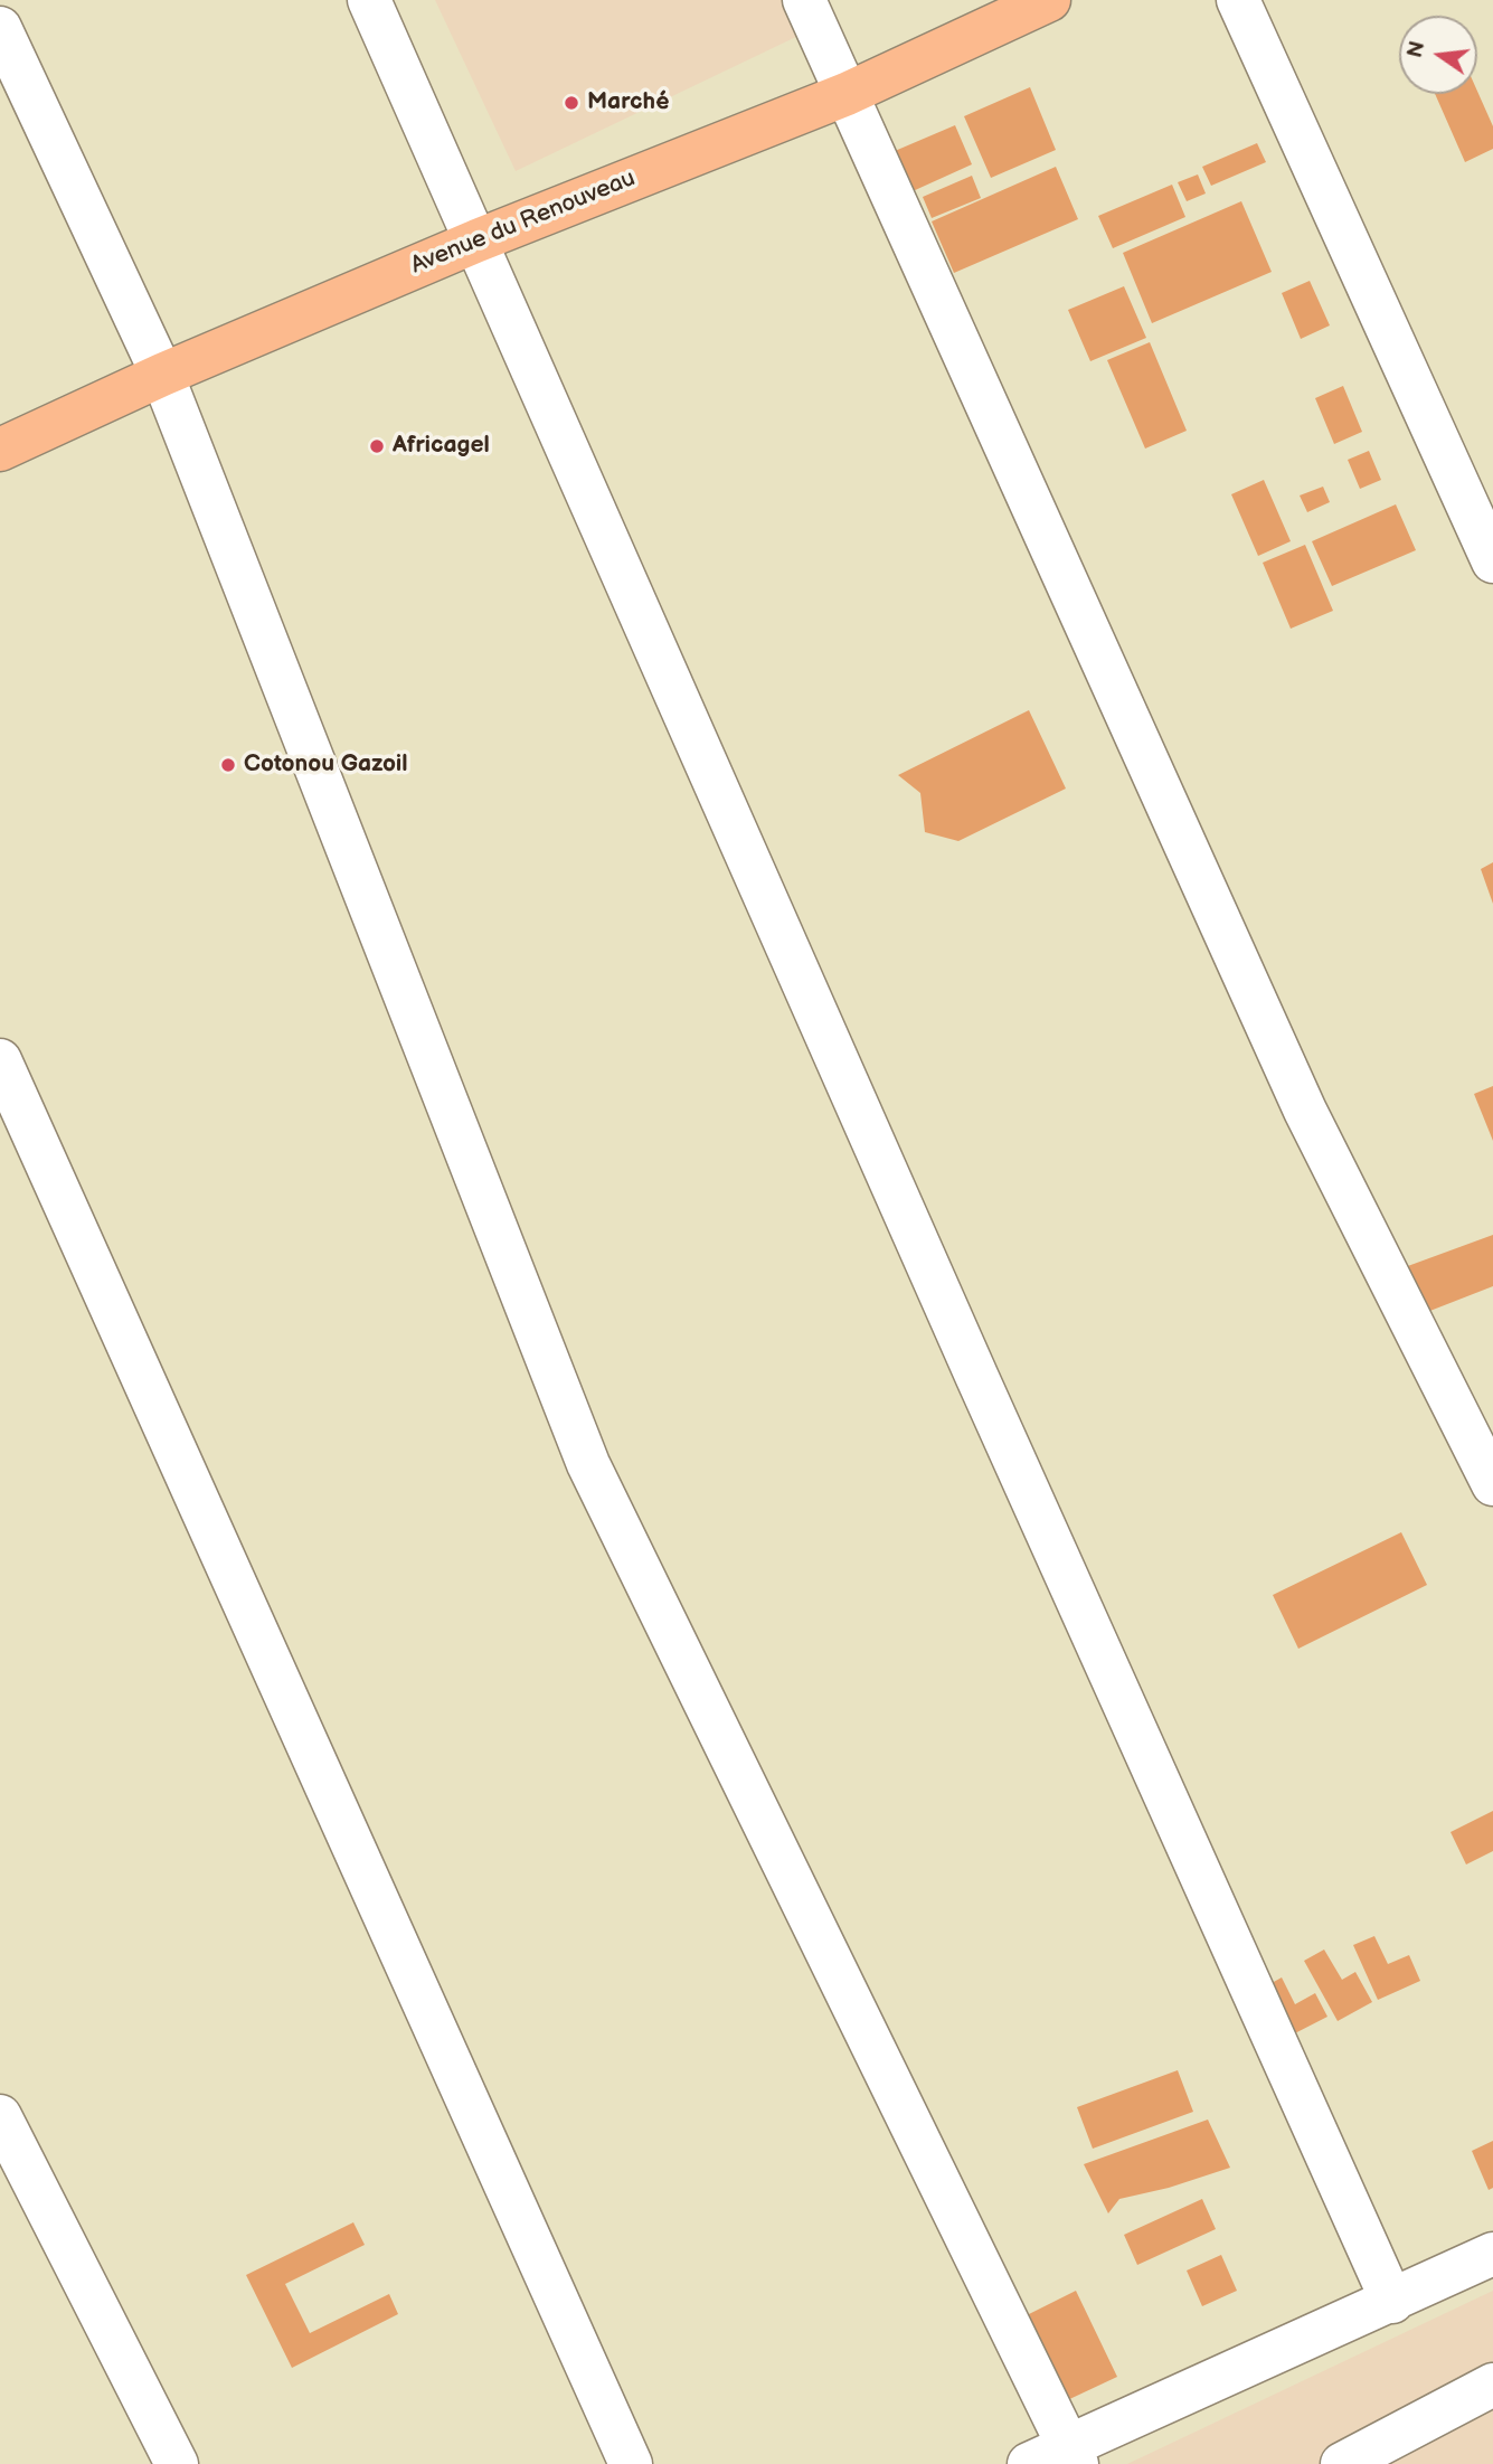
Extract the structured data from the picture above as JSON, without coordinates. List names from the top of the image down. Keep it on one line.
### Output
{"streets":{"main road":["Avenue du Renouveau"]},"places":["Marché","Africagel","Cotonou Gazoil"],"north":"left"}
